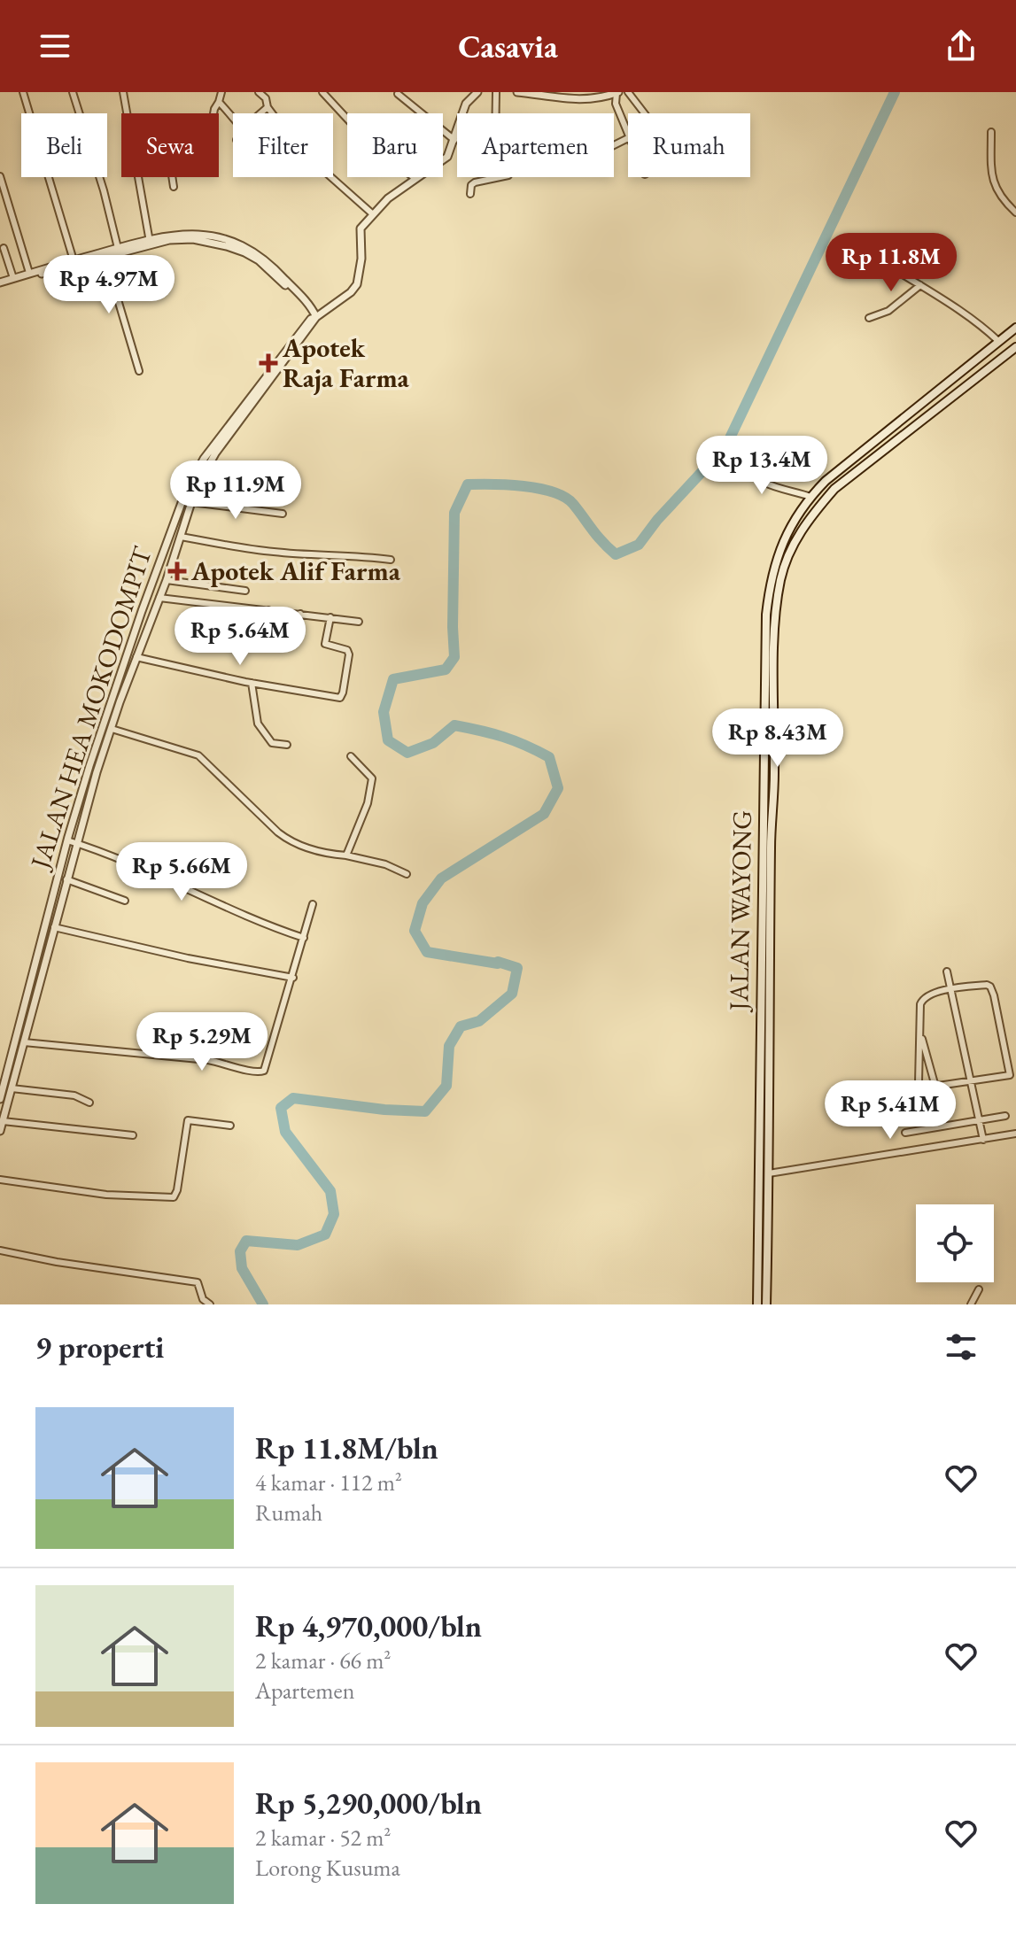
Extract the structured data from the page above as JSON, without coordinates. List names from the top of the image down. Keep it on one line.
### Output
{"streets":{"main road":["JALAN WAYONG"],"street":["JALAN HEA MOKODOMPIT"]},"places":{"health":["Apotek Raja Farma","Apotek Alif Farma"]},"page":{"header":"Casavia","chip":["Beli","Sewa","Filter","Baru","Apartemen","Rumah"],"price":["Rp 11.8M","Rp 4.97M","Rp 13.4M","Rp 11.9M","Rp 5.64M","Rp 8.43M","Rp 5.66M","Rp 5.29M","Rp 5.41M"],"heading":"9 properti","list":[{"name":"Rp 11.8M/bln","note":"4 kamar · 112 m² · Rumah"},{"name":"Rp 4,970,000/bln","note":"2 kamar · 66 m² · Apartemen"},{"name":"Rp 5,290,000/bln","note":"2 kamar · 52 m² · Lorong Kusuma"}]}}
